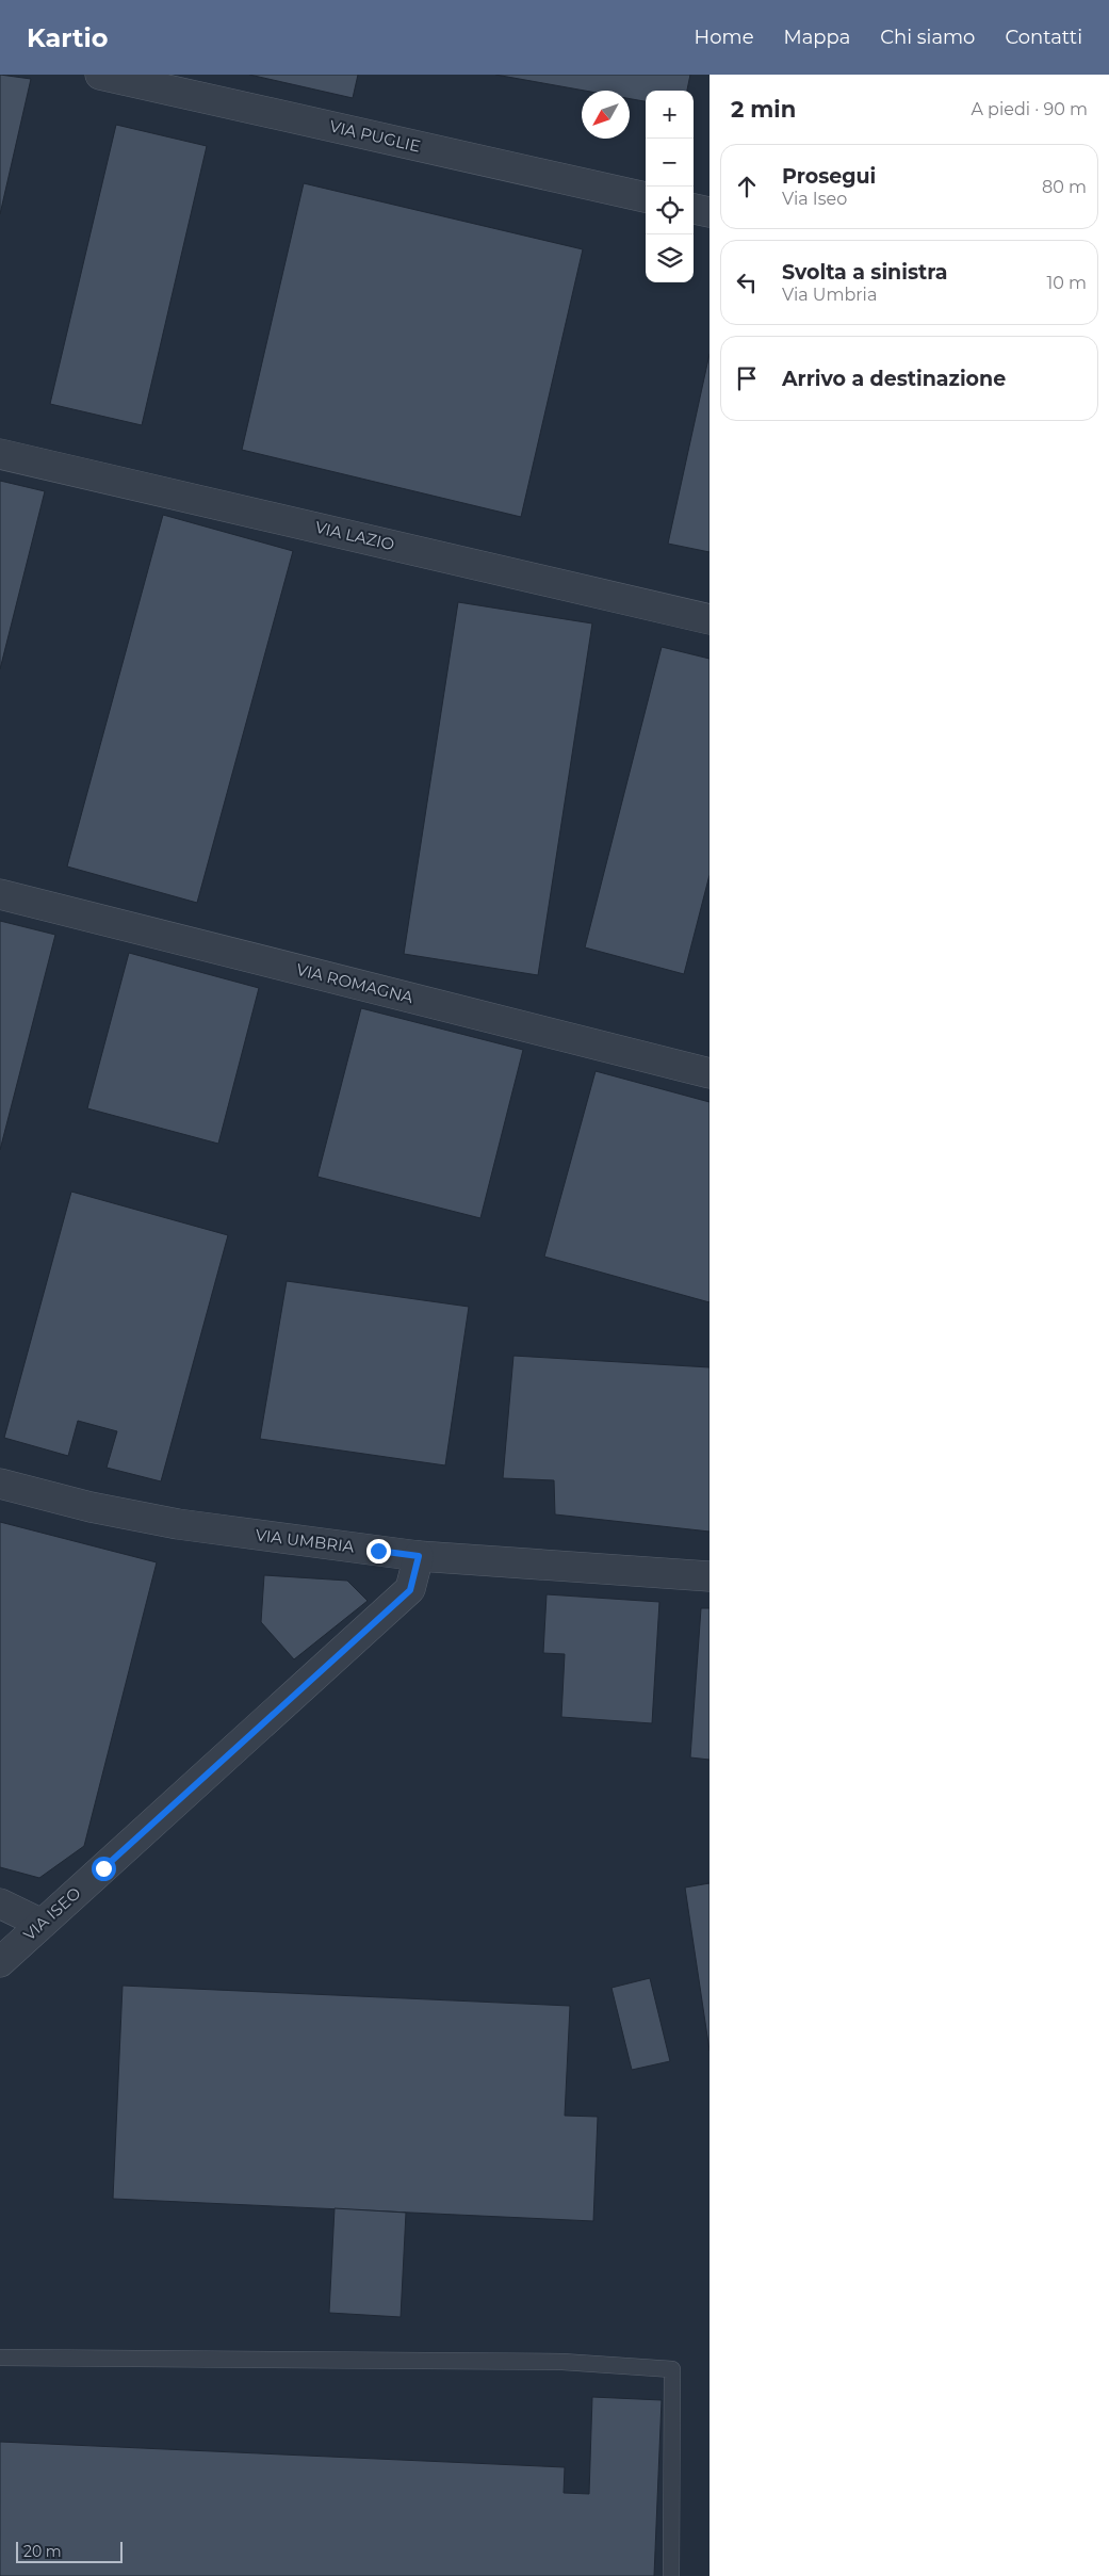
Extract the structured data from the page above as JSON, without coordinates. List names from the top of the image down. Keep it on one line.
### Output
{"streets":{"street":["VIA PUGLIE","VIA LAZIO","VIA ROMAGNA","VIA UMBRIA","VIA ISEO"]},"crossings":[["VIA UMBRIA","VIA ISEO"]],"scale_bar":"20 m","north":"bottom left","page":{"header":"Kartio","nav":["Home","Mappa","Chi siamo","Contatti"],"heading":["2 min","A piedi · 90 m"],"map_buttons":["+","−"],"list":[["Prosegui","Via Iseo","80 m"],["Svolta a sinistra","Via Umbria","10 m"],"Arrivo a destinazione"],"scale":"20 m"}}
